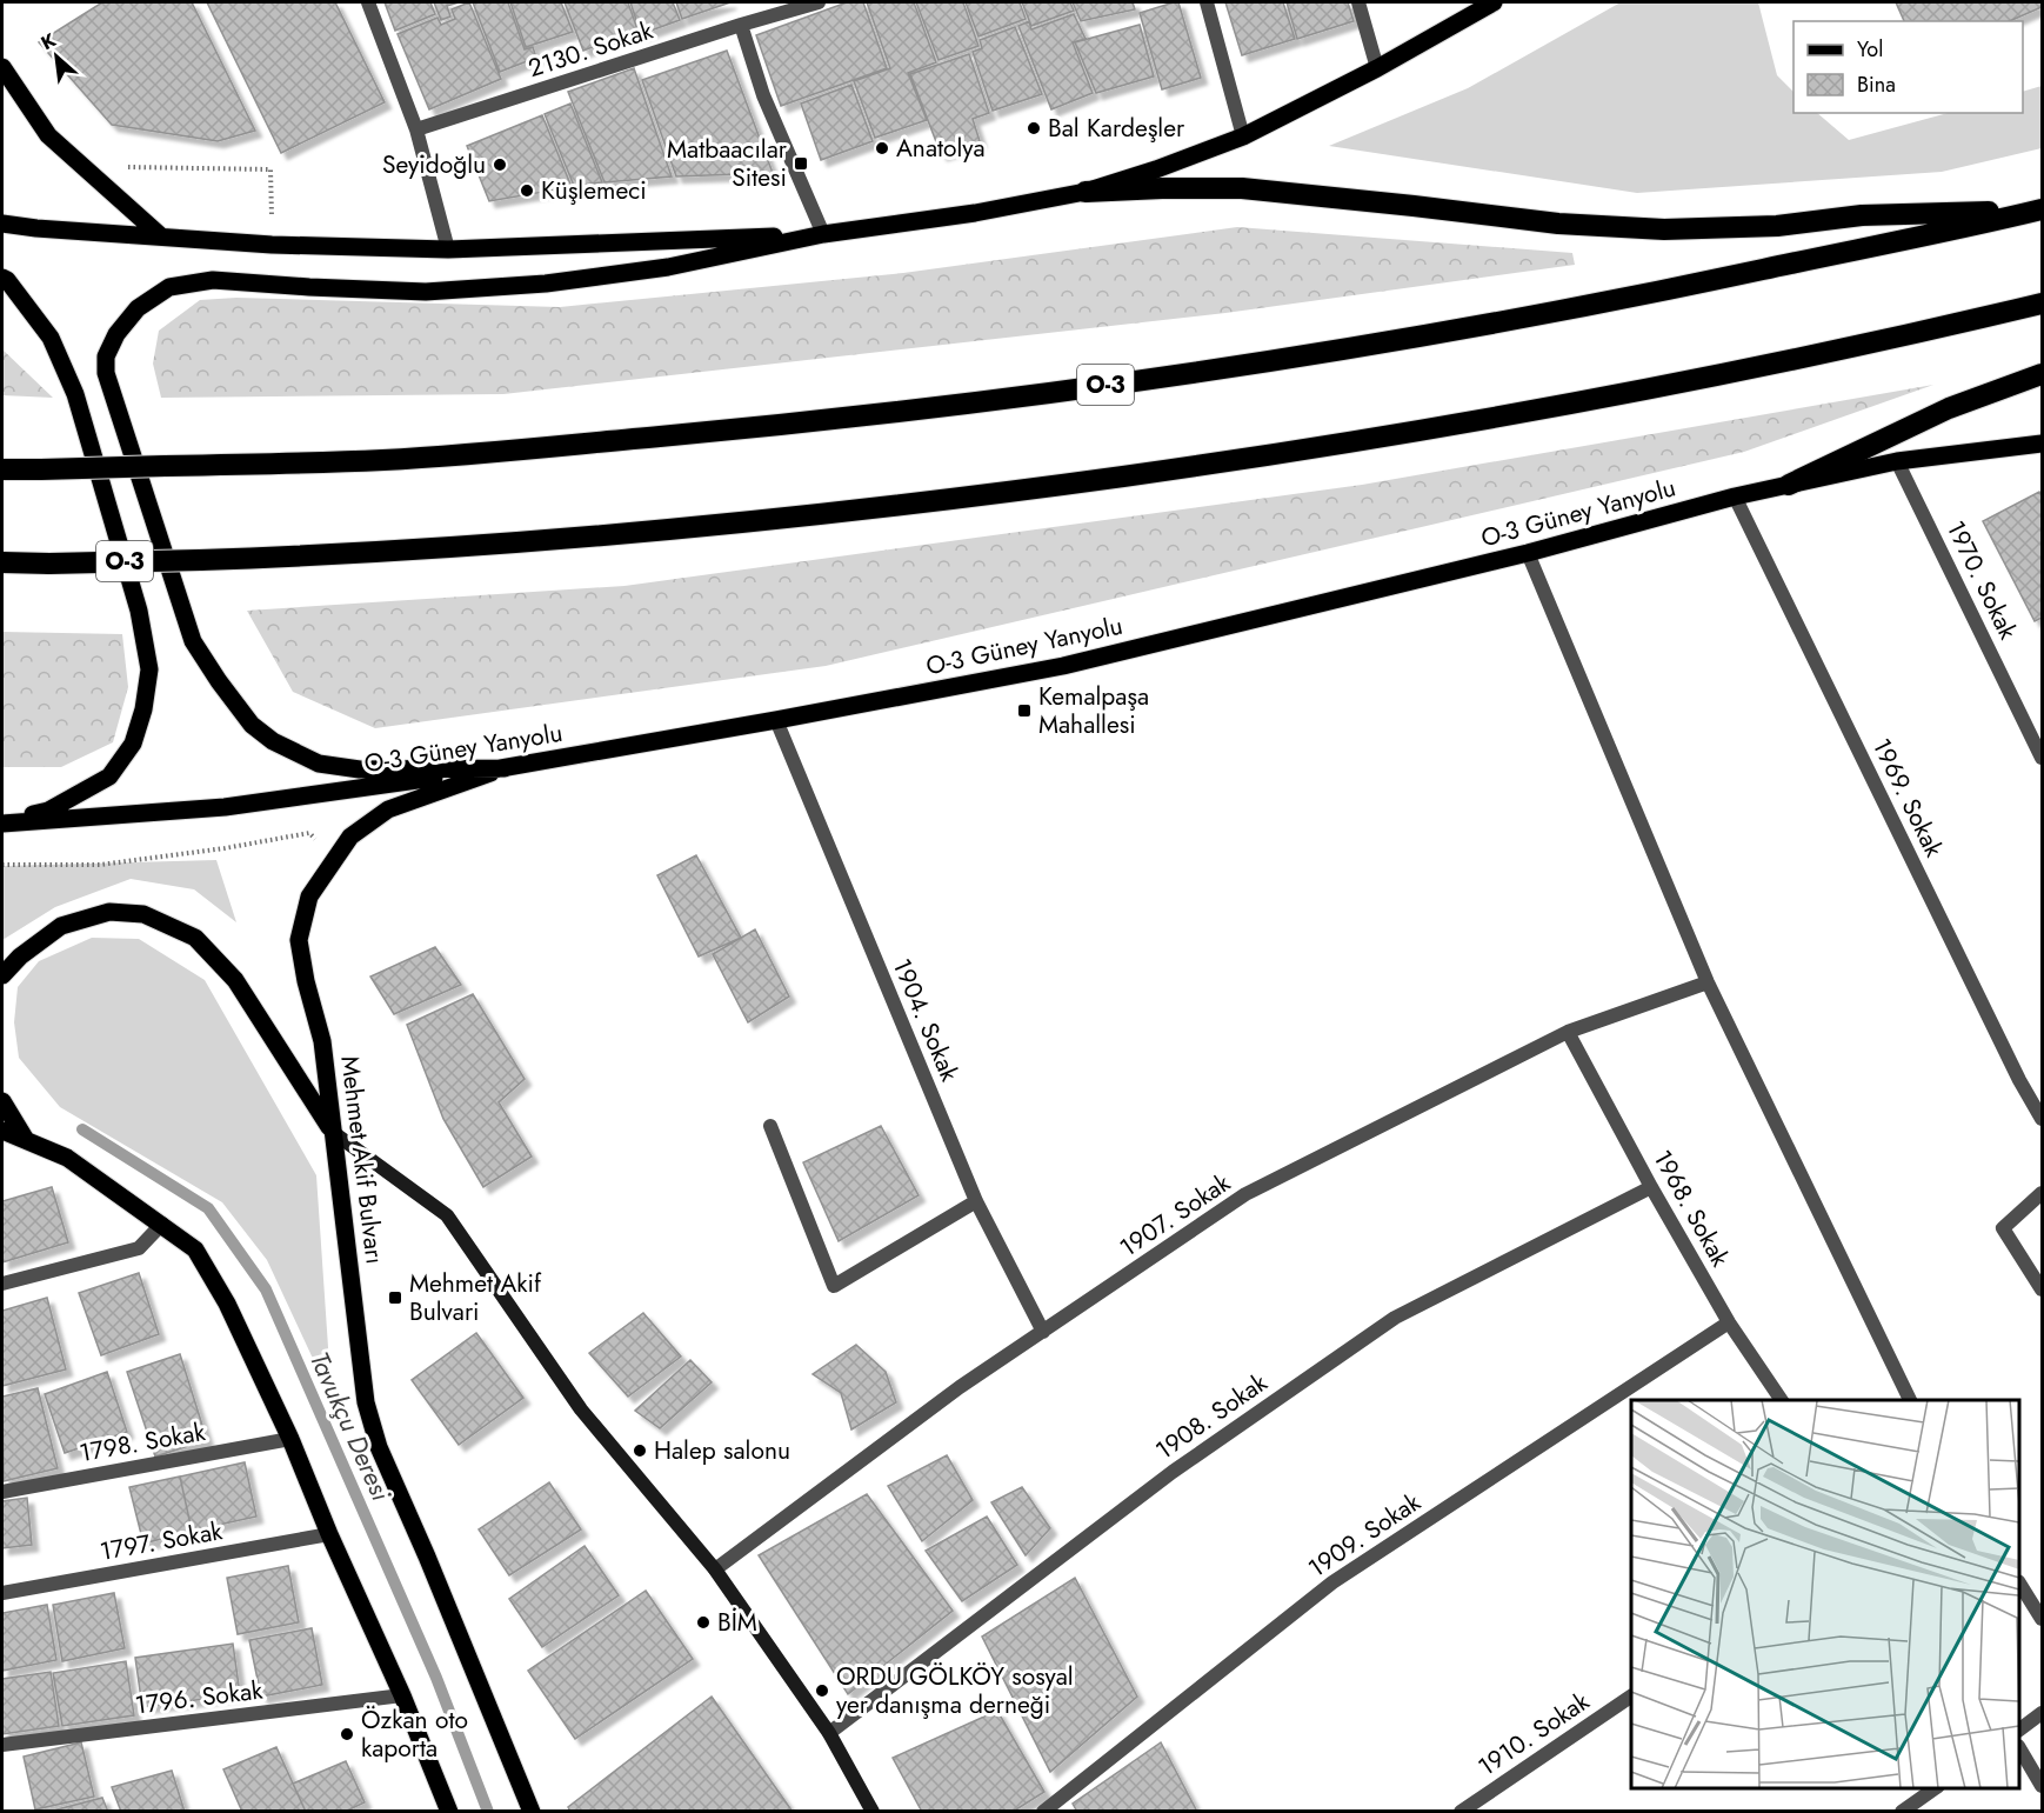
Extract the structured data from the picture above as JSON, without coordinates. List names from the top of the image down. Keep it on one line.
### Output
{"streets":{"highway":["O-3"],"main road":["O-3 Güney Yanyolu","Mehmet Akif Bulvarı"],"street":["2130. Sokak","1970. Sokak","1969. Sokak","1904. Sokak","1968. Sokak","1907. Sokak","1908. Sokak","1798. Sokak","1909. Sokak","1797. Sokak","1796. Sokak","1910. Sokak"]},"crossings":[["O-3 Güney Yanyolu","1970. Sokak"],["O-3 Güney Yanyolu","1969. Sokak"],["O-3 Güney Yanyolu","1904. Sokak"],["O-3 Güney Yanyolu","Mehmet Akif Bulvarı"],["1904. Sokak","1907. Sokak"],["1968. Sokak","1907. Sokak"],["1968. Sokak","1908. Sokak"],["1968. Sokak","1909. Sokak"]],"water":["Tavukçu Deresi"],"places":{"other":["Bal Kardeşler","Anatolya","Seyidoğlu","Küşlemeci","Halep salonu","BİM","ORDU GÖLKÖY sosyal yer danışma derneği","Özkan oto kaporta"],"transit":["Matbaacılar Sitesi","Kemalpaşa Mahallesi","Mehmet Akif Bulvari"]},"legend":["Yol","Bina"],"north":"top left"}
